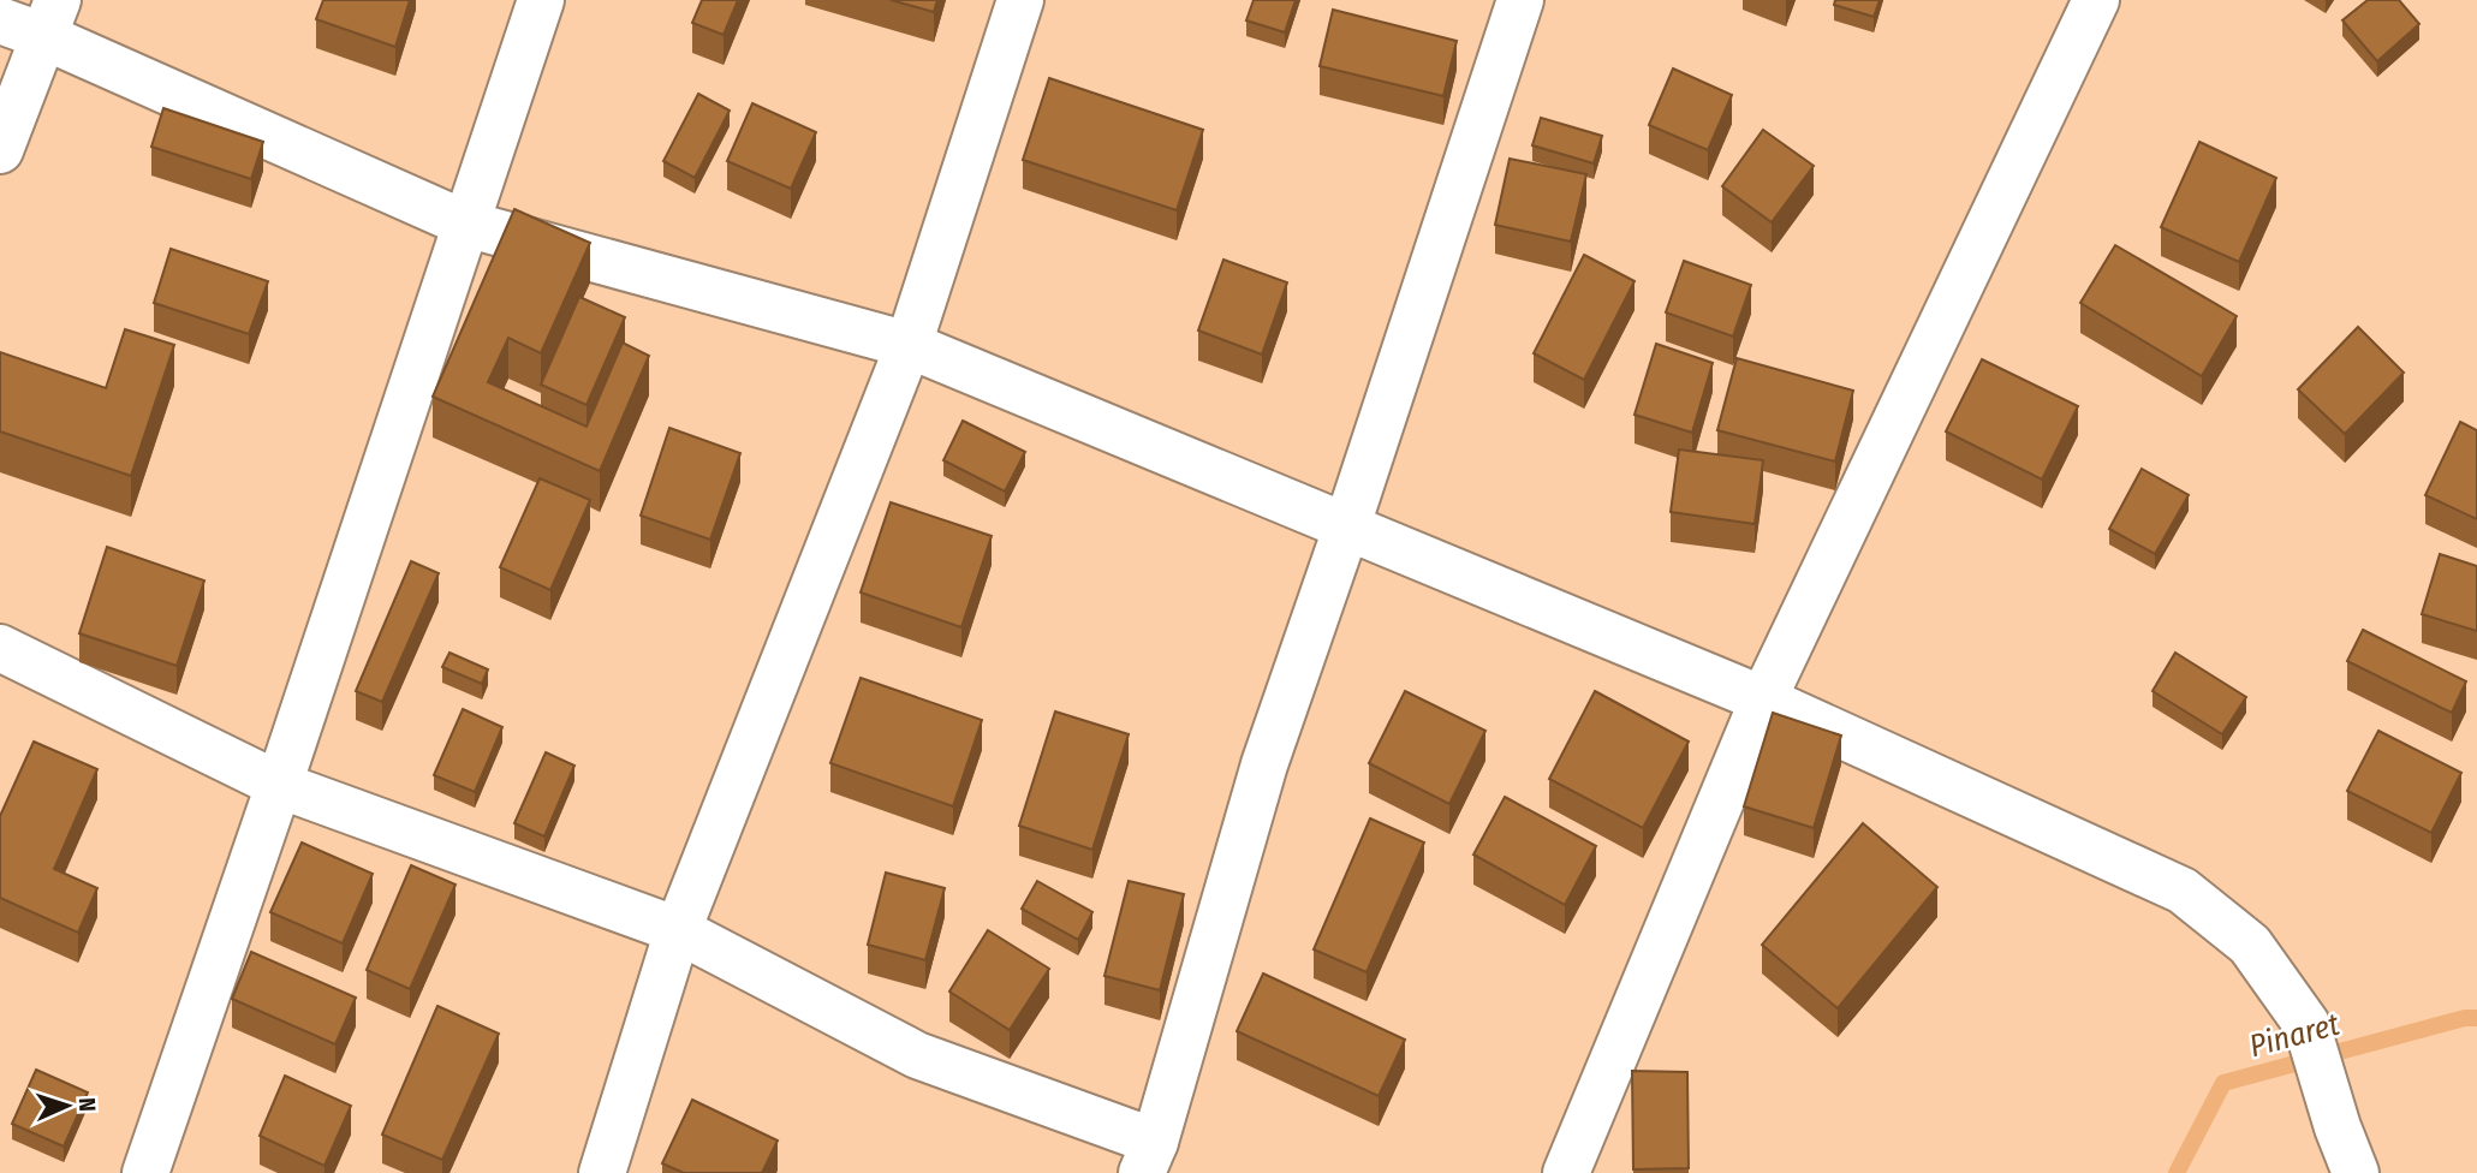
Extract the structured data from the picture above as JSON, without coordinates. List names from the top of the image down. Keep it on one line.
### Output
{"water":["Pinaret"],"north":"right"}
